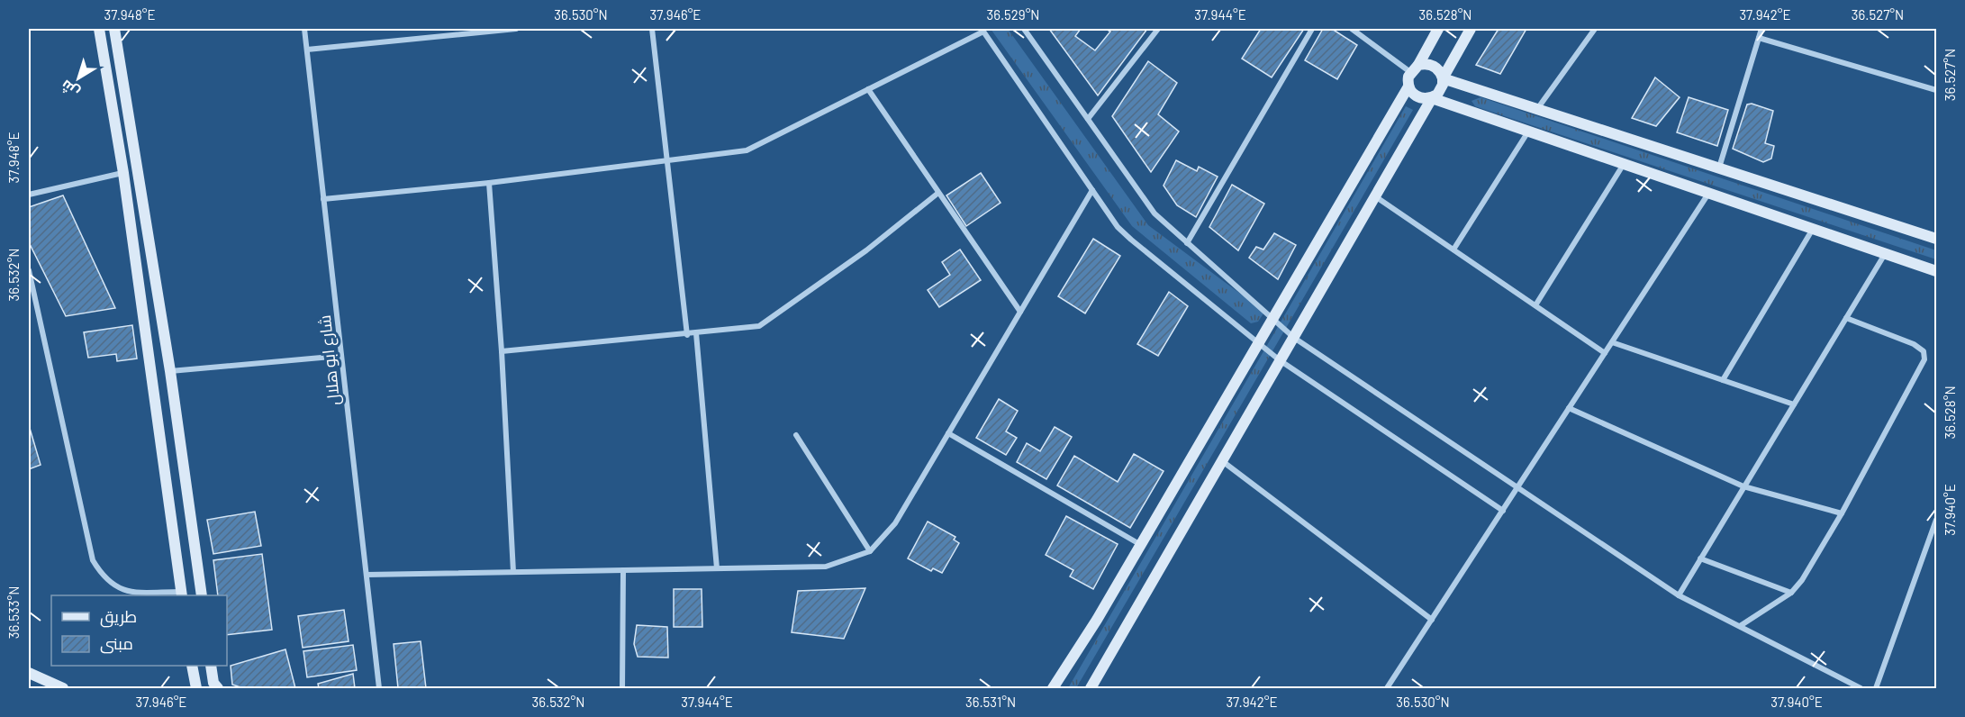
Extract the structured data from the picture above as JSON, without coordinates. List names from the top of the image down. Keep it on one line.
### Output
{"streets":{"street":["شارع ابو هلال"]},"legend":["طريق","مبنى"],"north":"bottom left","coordinates":["37.948°E","36.530°N","37.946°E","36.529°N","37.944°E","36.528°N","37.942°E","36.527°N","36.532°N","37.940°E","36.533°N","36.531°N"]}
